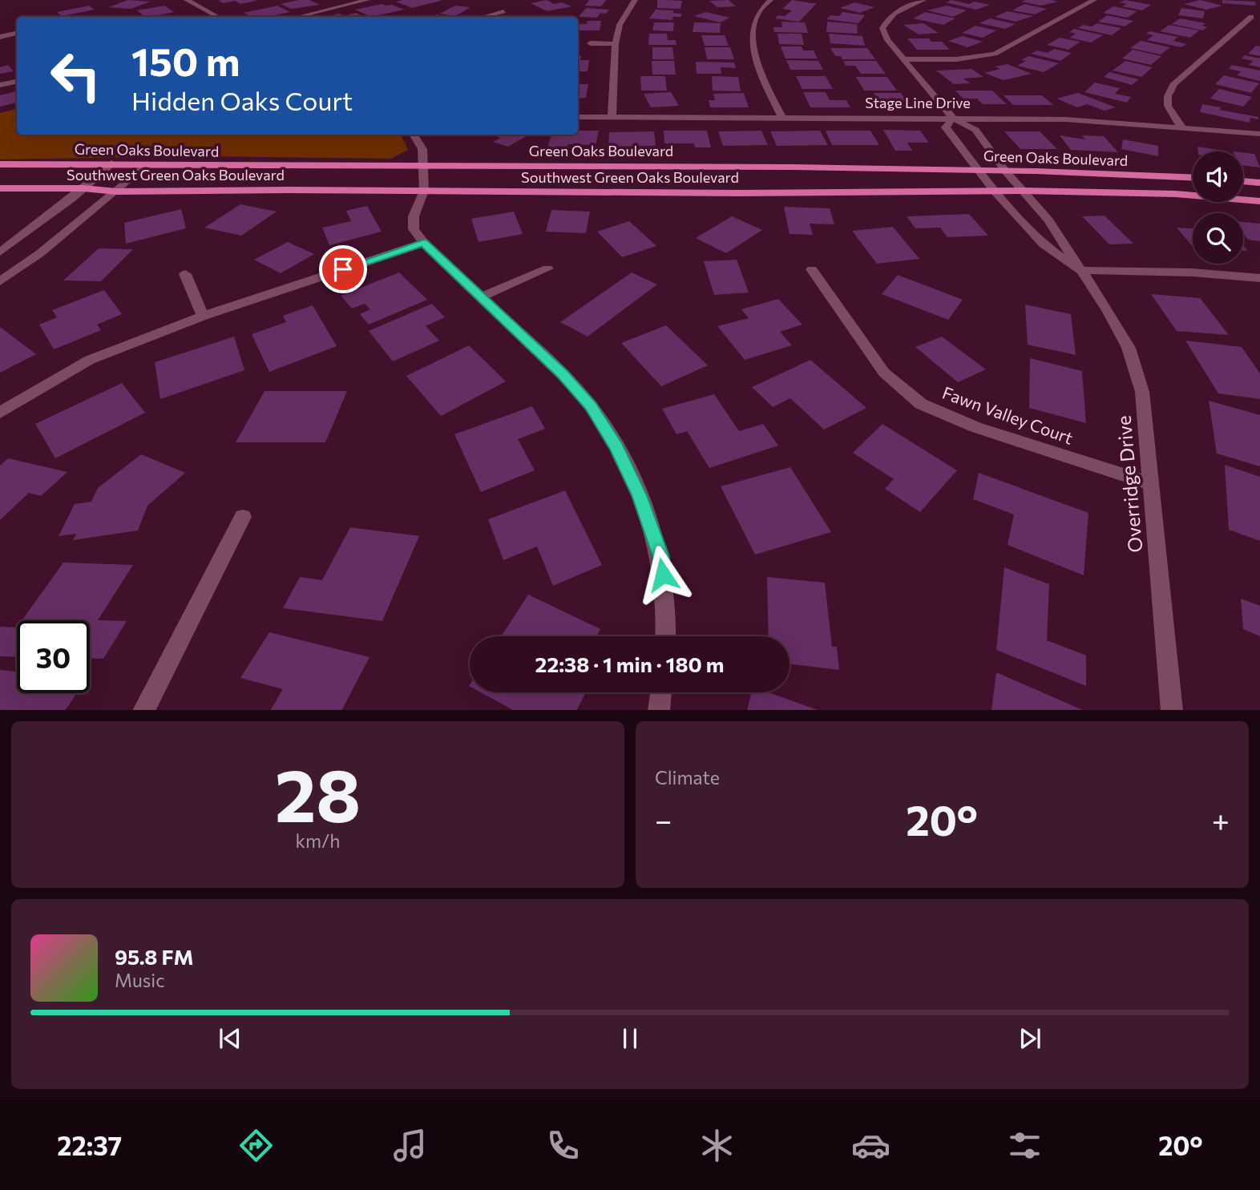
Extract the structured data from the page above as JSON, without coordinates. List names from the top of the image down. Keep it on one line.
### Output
{"streets":{"main road":["Green Oaks Boulevard","Southwest Green Oaks Boulevard"],"street":["Stage Line Drive","Fawn Valley Court","Overridge Drive"]},"crossings":[["Stage Line Drive","Overridge Drive"],["Green Oaks Boulevard","Overridge Drive"],["Southwest Green Oaks Boulevard","Overridge Drive"],["Fawn Valley Court","Overridge Drive"]],"page":{"turn":["150 m","Hidden Oaks Court"],"limit":"30","trip":"22:38 · 1 min · 180 m","tile":[["28","km/h"],"Climate"],"heat":["−","20°","+"],"song":["95.8 FM","Music"],"tabs":["22:37","20°"]}}
